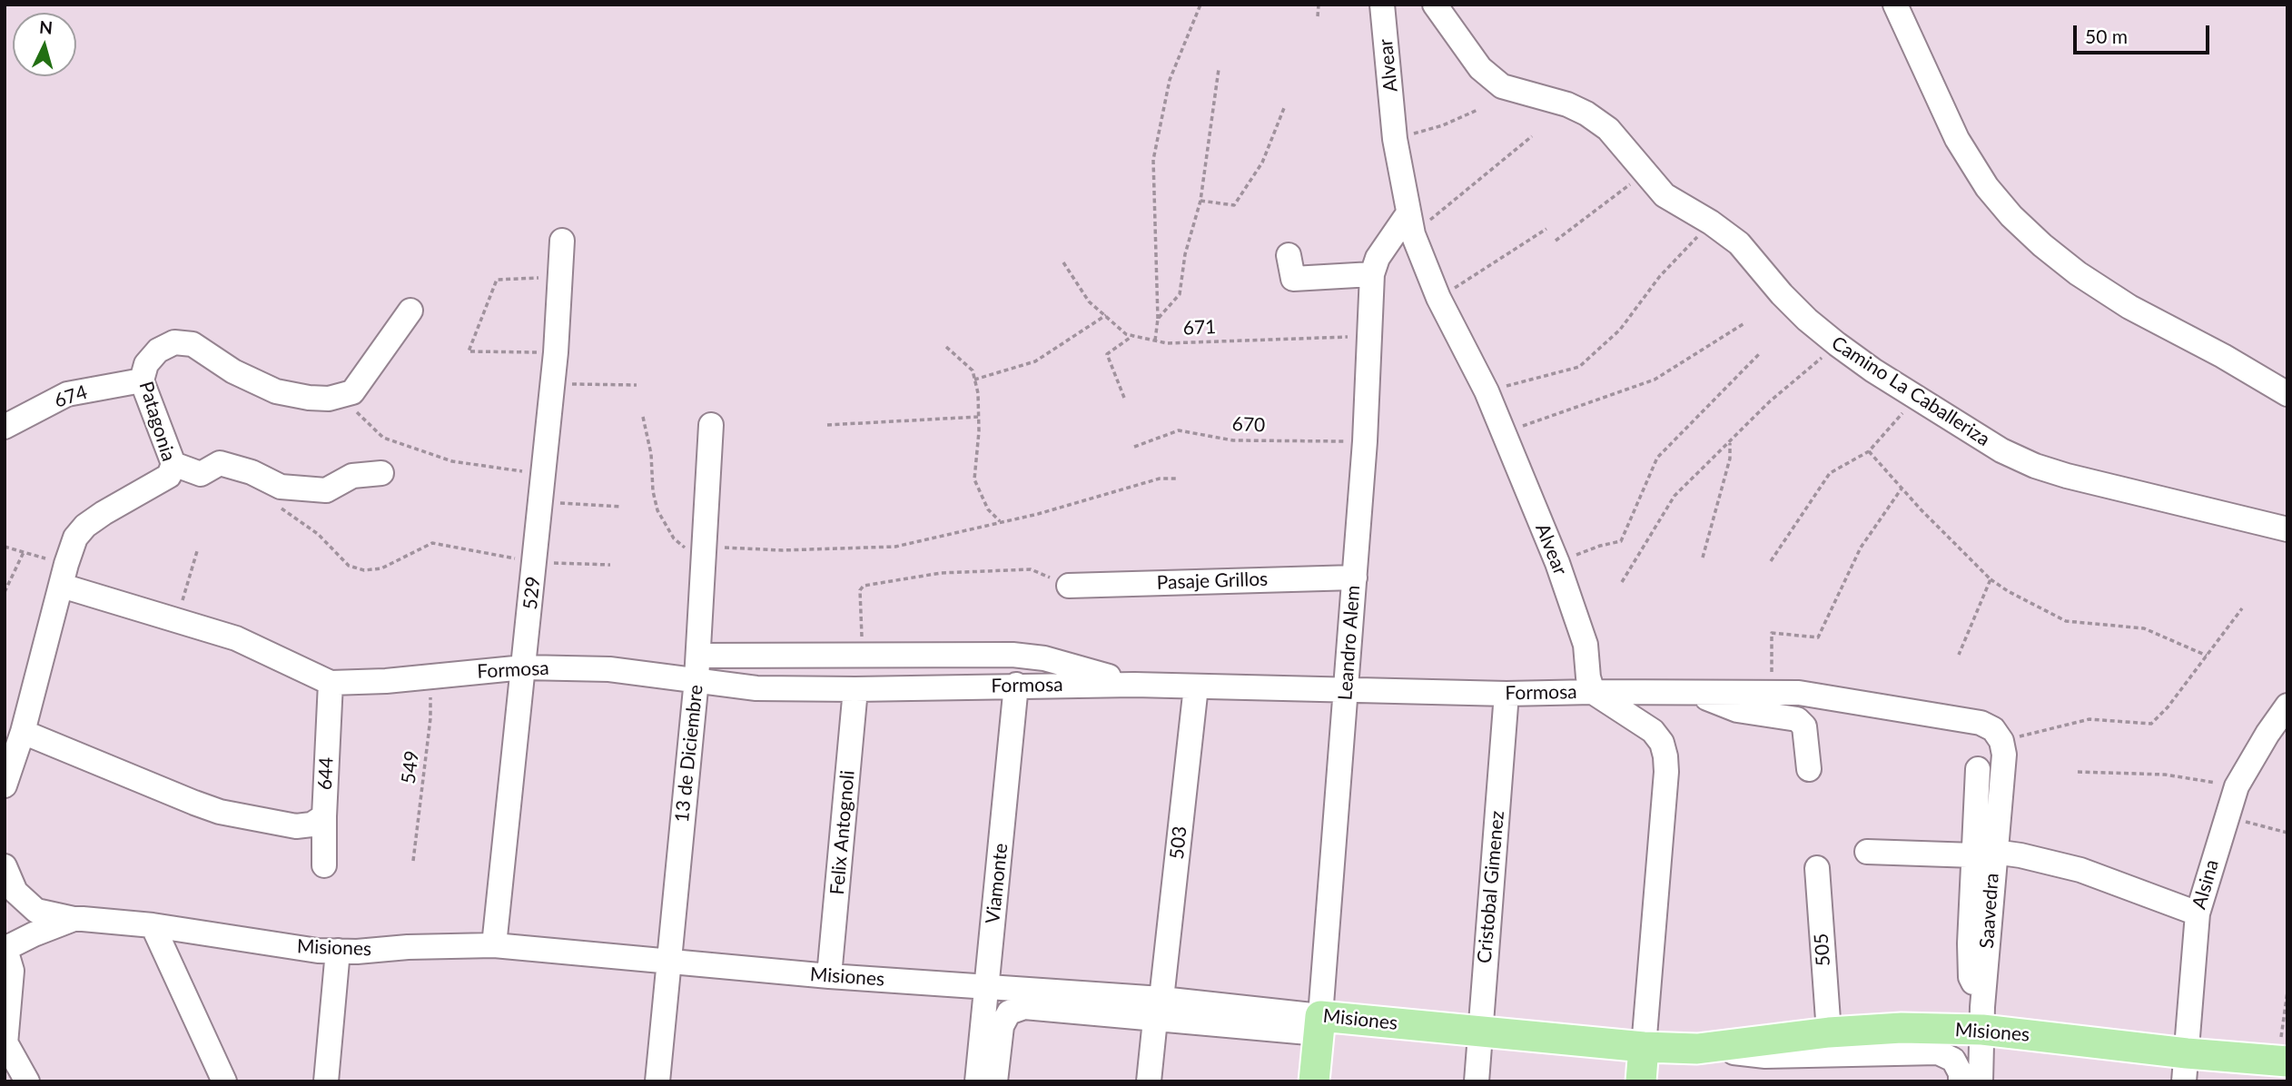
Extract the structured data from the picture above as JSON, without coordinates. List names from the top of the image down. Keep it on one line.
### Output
{"streets":{"main road":["Leandro Alem","Misiones"],"street":["Alvear","Camino La Caballeriza","674","Patagonia","Pasaje Grillos","529","Formosa","13 de Diciembre","644","Felix Antognoli","503","Viamonte","Alsina","Cristobal Gimenez","Saavedra","505"],"path":["671","670","549"]},"crossings":[["Alvear","Leandro Alem"],["Alvear","Formosa"],["671","Leandro Alem"],["674","Patagonia"],["Patagonia","Formosa"],["670","Leandro Alem"],["Pasaje Grillos","Leandro Alem"],["529","Formosa"],["529","Misiones"],["Leandro Alem","Formosa"],["Leandro Alem","Misiones"],["Formosa","13 de Diciembre"],["Formosa","549"],["Formosa","644"],["Formosa","Felix Antognoli"],["Formosa","503"],["Formosa","Viamonte"],["Formosa","Cristobal Gimenez"],["Formosa","Saavedra"],["13 de Diciembre","Misiones"],["Felix Antognoli","Misiones"],["503","Misiones"],["Viamonte","Misiones"],["Alsina","Misiones"],["Cristobal Gimenez","Misiones"],["Saavedra","Misiones"],["Misiones","505"]],"scale_bar":"50 m","north":"top"}
